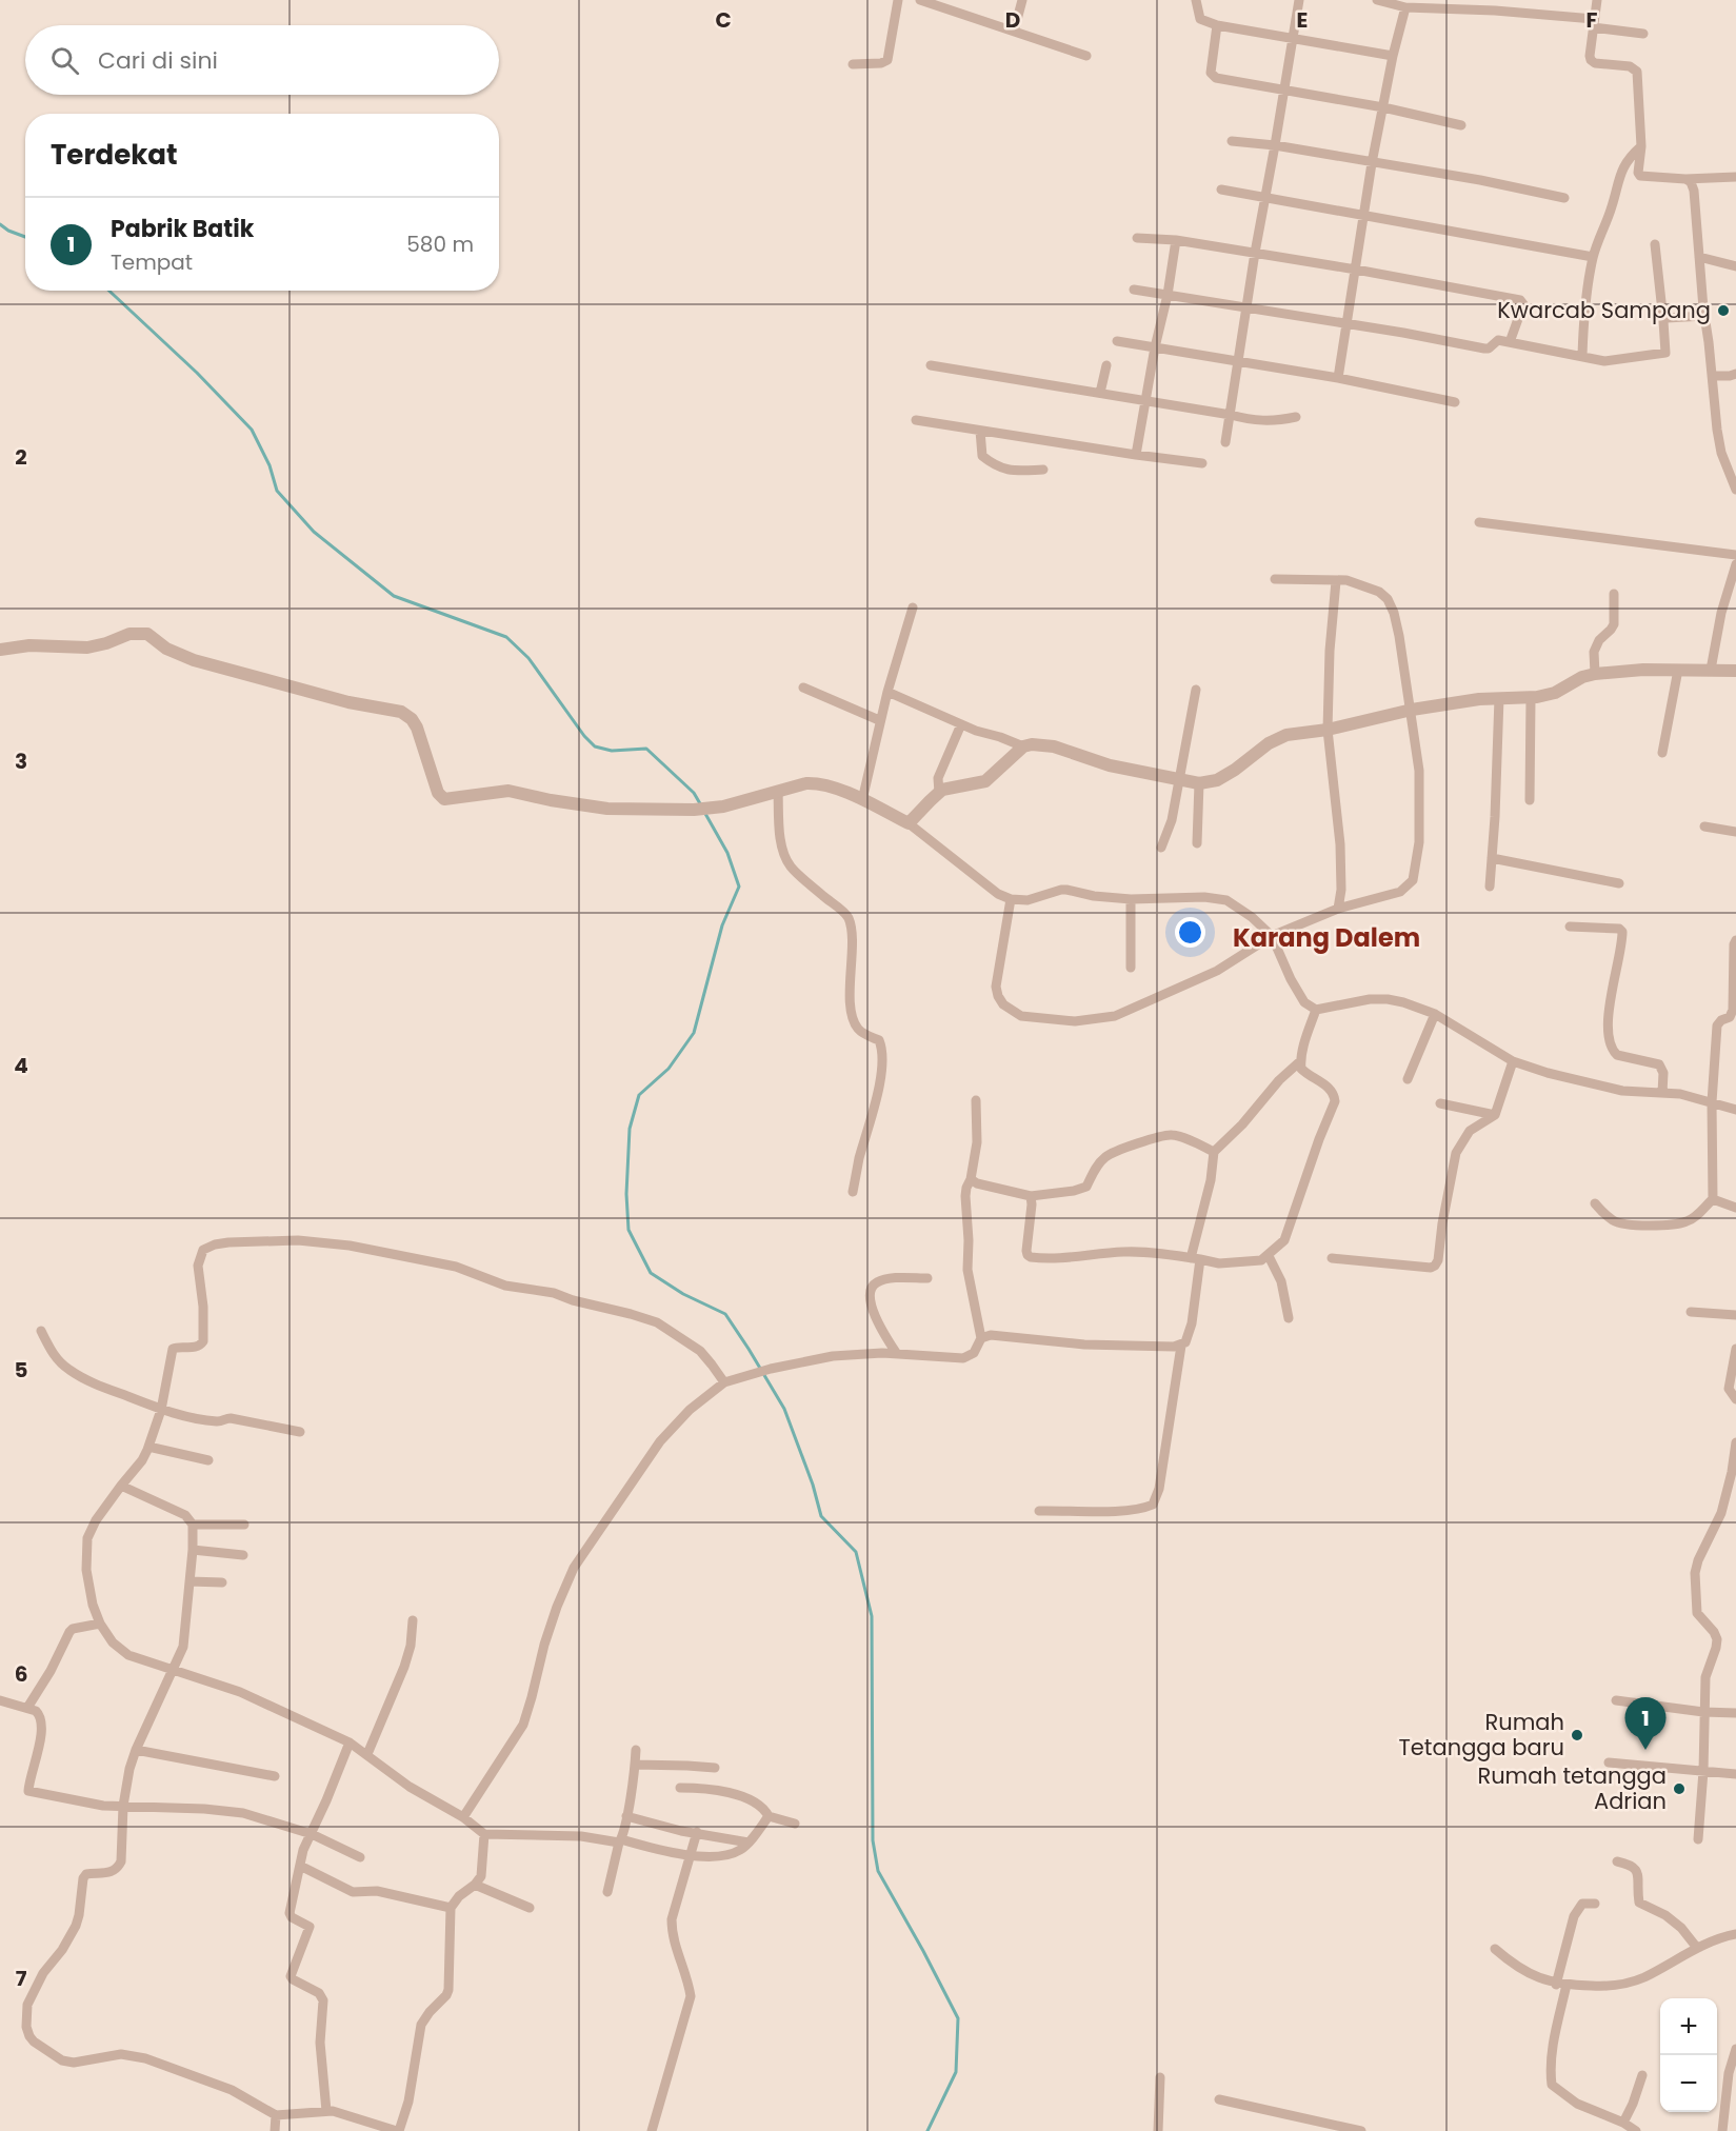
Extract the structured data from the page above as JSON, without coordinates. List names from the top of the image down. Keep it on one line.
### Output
{"districts":["Karang Dalem"],"places":["Kwarcab Sampang","Rumah Tetangga baru","Rumah tetangga Adrian"],"page":{"search":"Cari di sini","heading":"Terdekat","list":[{"mark":"1","name":"Pabrik Batik","note":"Tempat","value":"580 m"}],"pins":"1","map_buttons":["+","−"]},"grid":{"columns":["C","D","E","F"],"rows":["2","3","4","5","6","7"]}}
